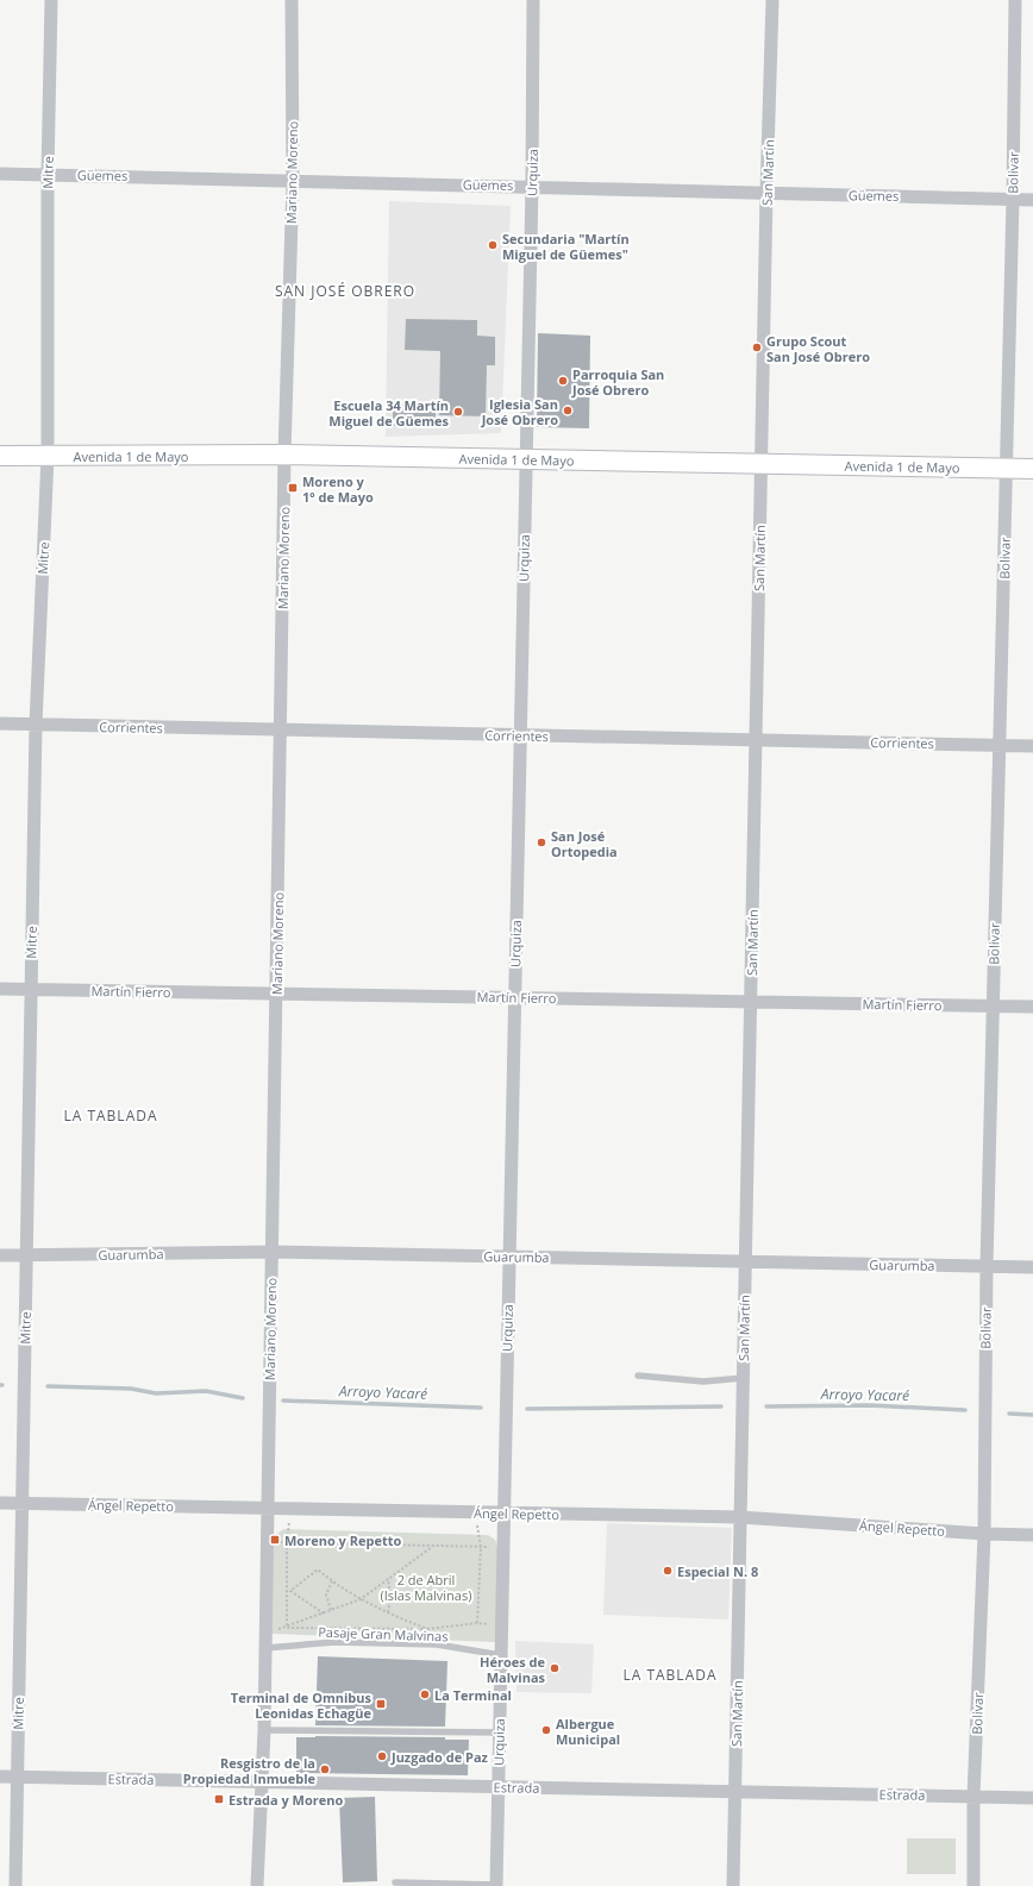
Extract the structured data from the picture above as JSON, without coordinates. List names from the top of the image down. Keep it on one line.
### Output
{"streets":{"main road":["Avenida 1 de Mayo"],"street":["Mitre","Mariano Moreno","Urquiza","San Martín","Bolivar","Güemes","Corrientes","Martín Fierro","Guarumba","Ángel Repetto","Estrada"],"lane":["Pasaje Gran Malvinas"]},"crossings":[["Mitre","Güemes"],["Mitre","Avenida 1 de Mayo"],["Mitre","Corrientes"],["Mitre","Martín Fierro"],["Mitre","Guarumba"],["Mitre","Ángel Repetto"],["Mitre","Estrada"],["Mariano Moreno","Güemes"],["Mariano Moreno","Avenida 1 de Mayo"],["Mariano Moreno","Corrientes"],["Mariano Moreno","Martín Fierro"],["Mariano Moreno","Guarumba"],["Mariano Moreno","Ángel Repetto"],["Mariano Moreno","Pasaje Gran Malvinas"],["Mariano Moreno","Estrada"],["Urquiza","Güemes"],["Urquiza","Avenida 1 de Mayo"],["Urquiza","Corrientes"],["Urquiza","Martín Fierro"],["Urquiza","Guarumba"],["Urquiza","Ángel Repetto"],["Urquiza","Pasaje Gran Malvinas"],["Urquiza","Estrada"],["San Martín","Güemes"],["San Martín","Avenida 1 de Mayo"],["San Martín","Corrientes"],["San Martín","Martín Fierro"],["San Martín","Guarumba"],["San Martín","Ángel Repetto"],["San Martín","Estrada"],["Bolivar","Güemes"],["Bolivar","Avenida 1 de Mayo"],["Bolivar","Corrientes"],["Bolivar","Martín Fierro"],["Bolivar","Guarumba"],["Bolivar","Ángel Repetto"],["Bolivar","Estrada"]],"districts":["SAN JOSÉ OBRERO","LA TABLADA","LA TABLADA"],"water":["Arroyo Yacaré"],"parks":["2 de Abril (Islas Malvinas)"],"places":{"other":["Secundaria \"Martín Miguel de Güemes\"","Grupo Scout San José Obrero","Parroquia San José Obrero","Iglesia San José Obrero","Escuela 34 Martín Miguel de Güemes","San José Ortopedia","Especial N. 8","Héroes de Malvinas","La Terminal","Albergue Municipal","Juzgado de Paz","Resgistro de la Propiedad Inmueble"],"transit":["Moreno y 1º de Mayo","Moreno y Repetto","Terminal de Omnibus Leonidas Echagüe","Estrada y Moreno"]}}
